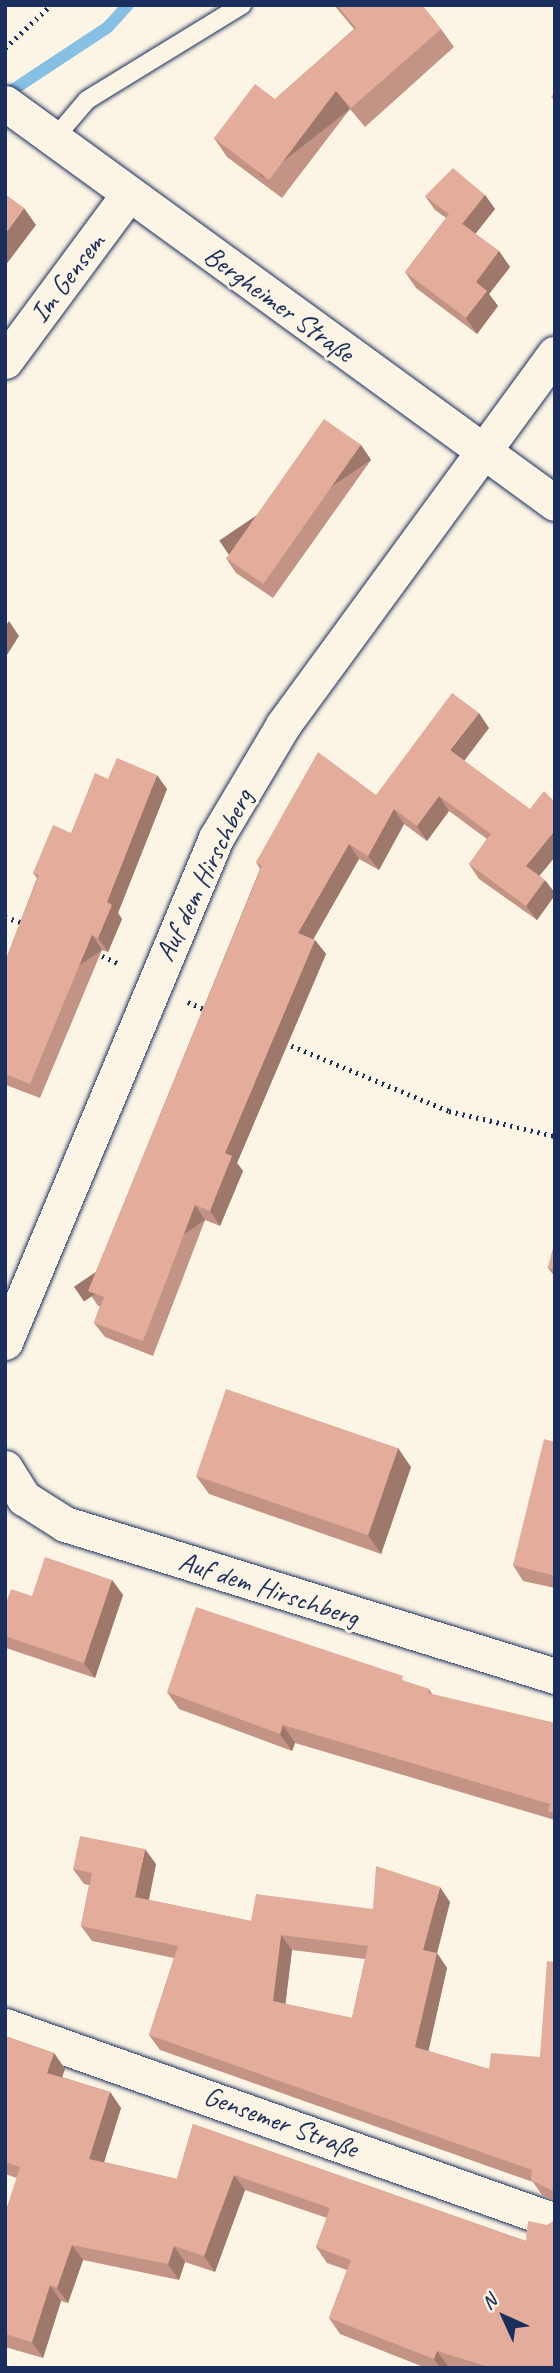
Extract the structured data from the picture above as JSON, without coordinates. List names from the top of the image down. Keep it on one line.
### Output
{"streets":{"street":["Im Gensem","Bergheimer Straße","Auf dem Hirschberg","Gensemer Straße"]},"crossings":[["Im Gensem","Bergheimer Straße"],["Bergheimer Straße","Auf dem Hirschberg"]],"north":"top left"}
